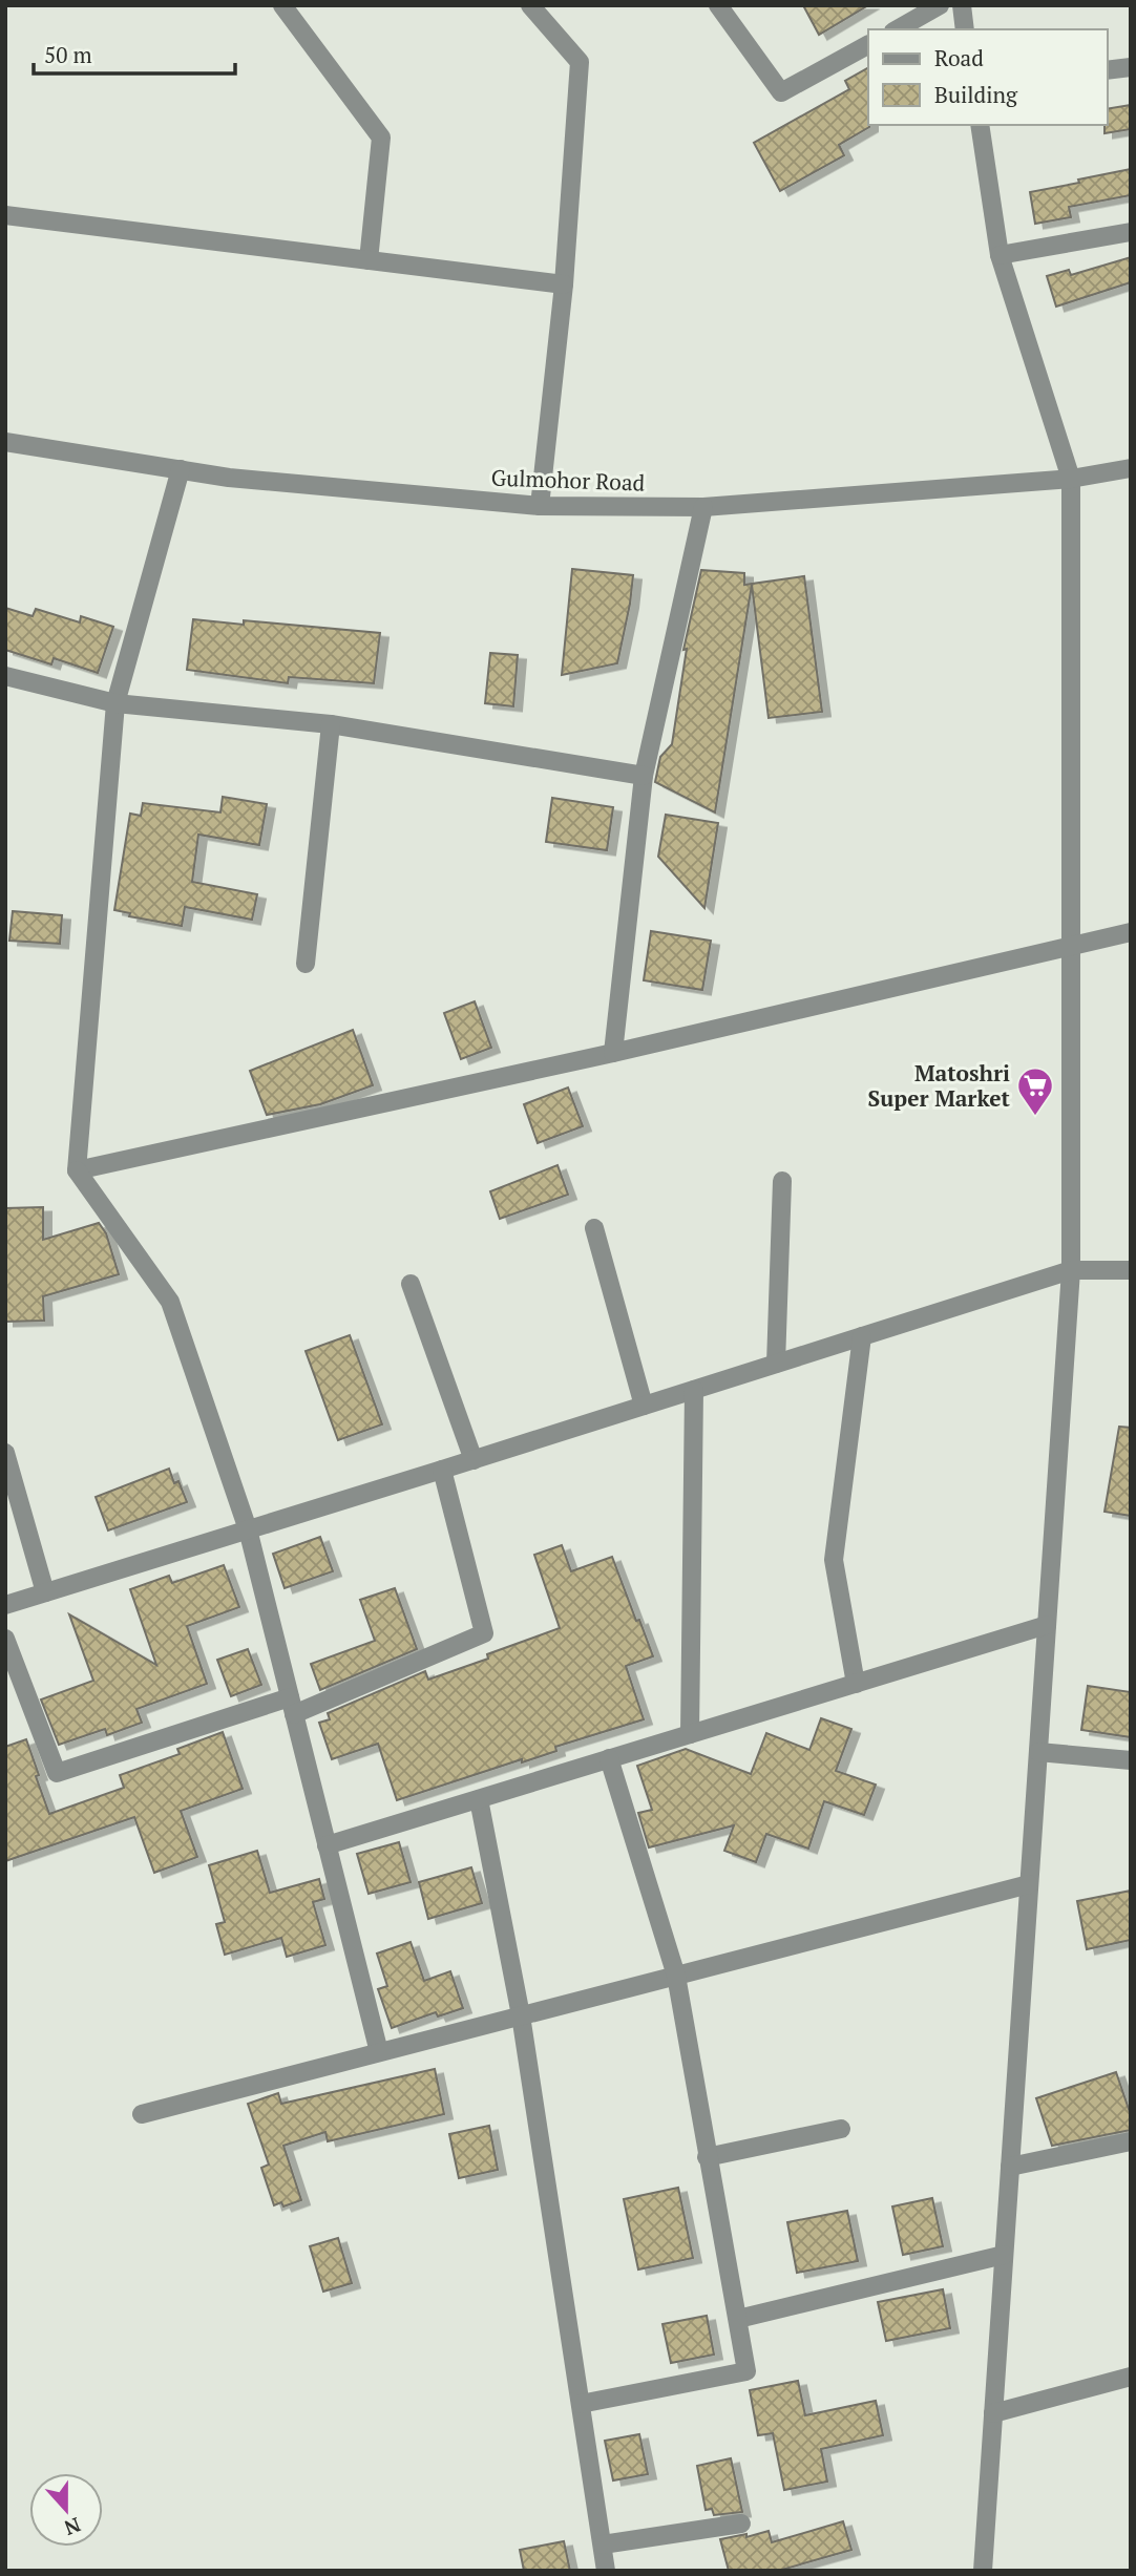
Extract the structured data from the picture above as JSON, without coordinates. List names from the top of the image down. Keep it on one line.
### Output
{"streets":{"street":["Gulmohor Road"]},"places":{"supermarket":["Matoshri Super Market"]},"legend":["Road","Building"],"scale_bar":"50 m","north":"bottom"}
